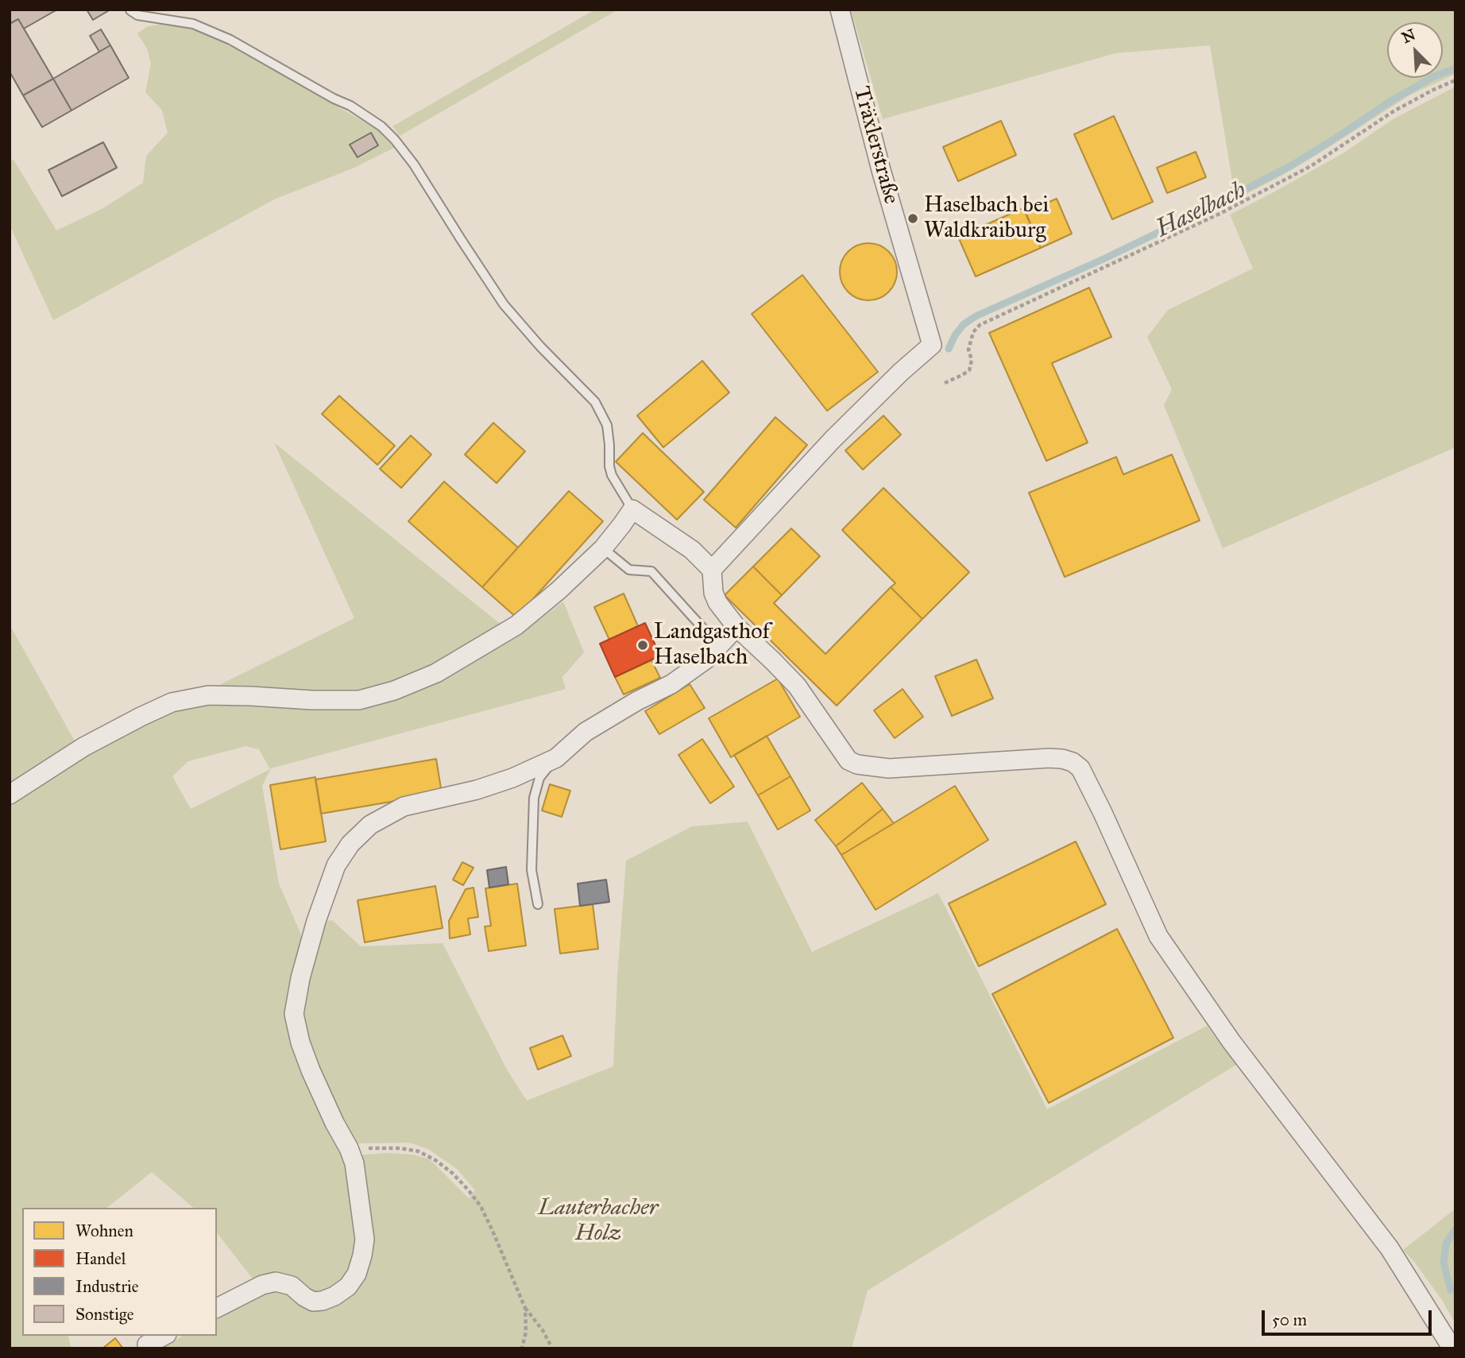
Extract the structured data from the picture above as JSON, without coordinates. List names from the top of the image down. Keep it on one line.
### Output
{"streets":{"street":["Träxlerstraße"]},"water":["Haselbach"],"parks":["Lauterbacher Holz"],"places":["Haselbach bei Waldkraiburg","Landgasthof Haselbach"],"legend":["Wohnen","Handel","Industrie","Sonstige"],"scale_bar":"50 m","north":"top left"}
